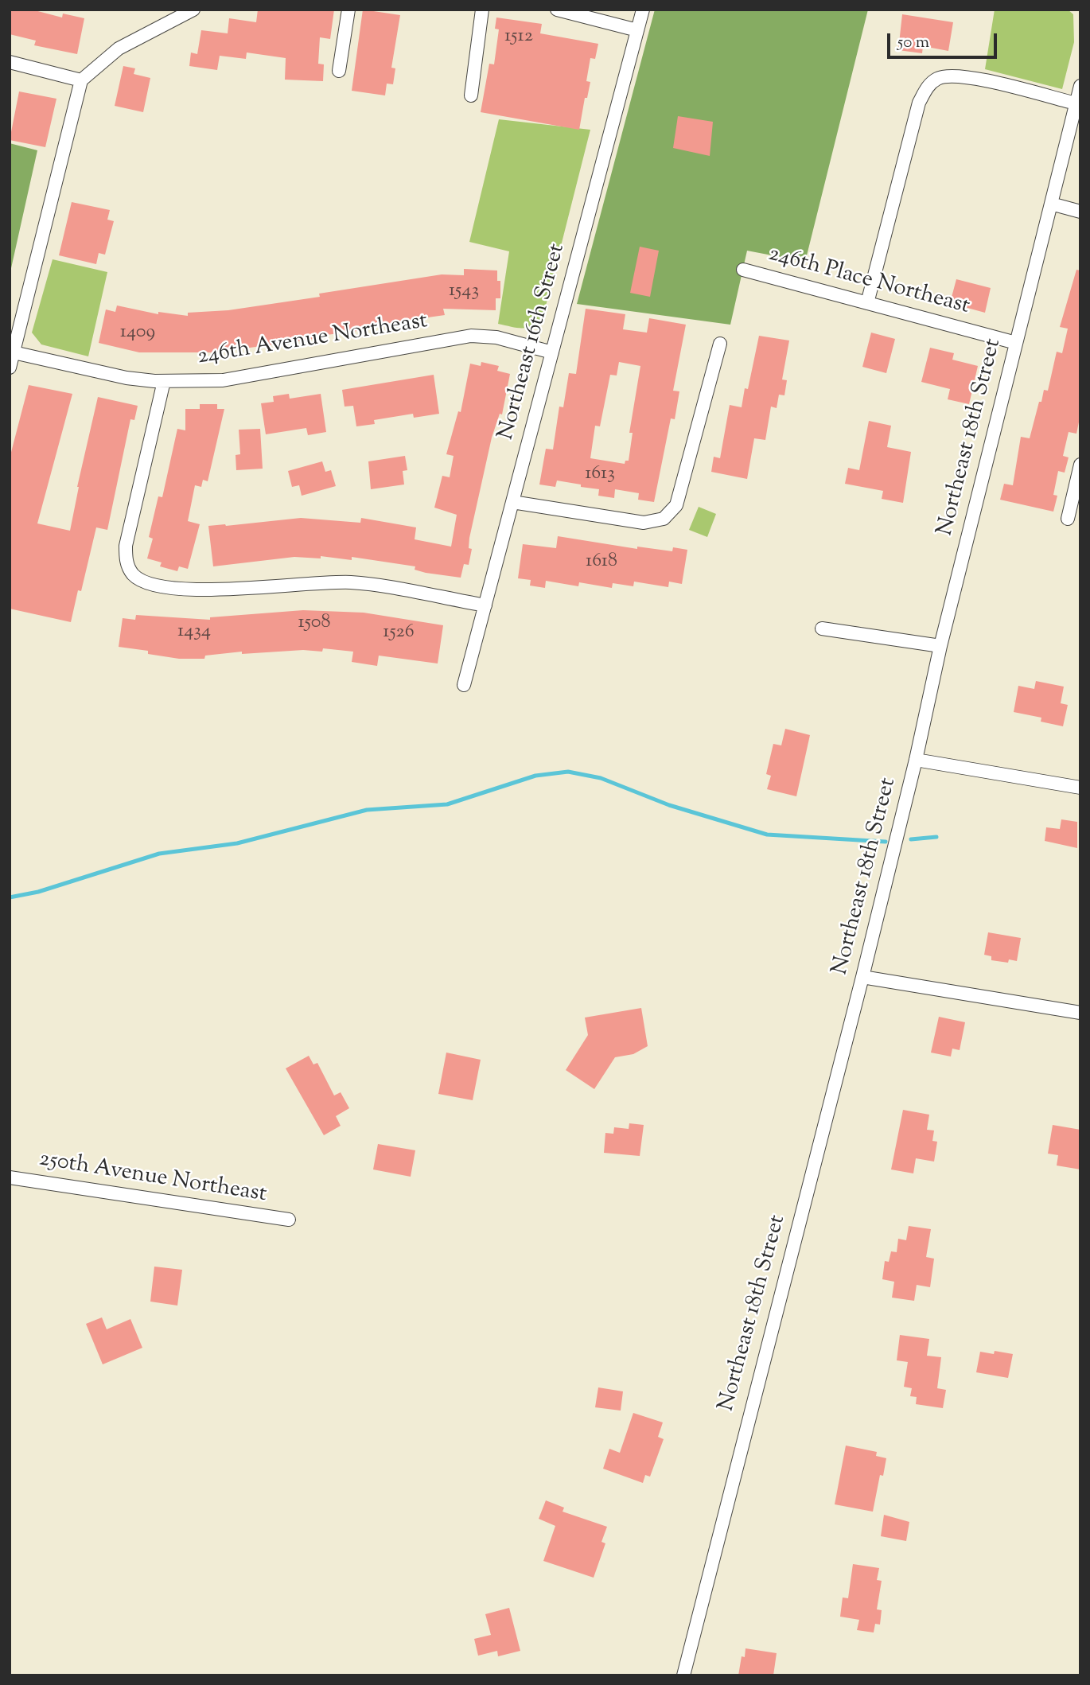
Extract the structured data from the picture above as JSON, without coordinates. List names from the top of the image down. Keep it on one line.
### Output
{"streets":{"street":["246th Place Northeast","246th Avenue Northeast","Northeast 16th Street","Northeast 18th Street","250th Avenue Northeast"]},"crossings":[["246th Place Northeast","Northeast 18th Street"],["246th Avenue Northeast","Northeast 16th Street"]],"house_numbers":["1512","1543","1409","1613","1618","1508","1434","1526"],"scale_bar":"50 m"}
